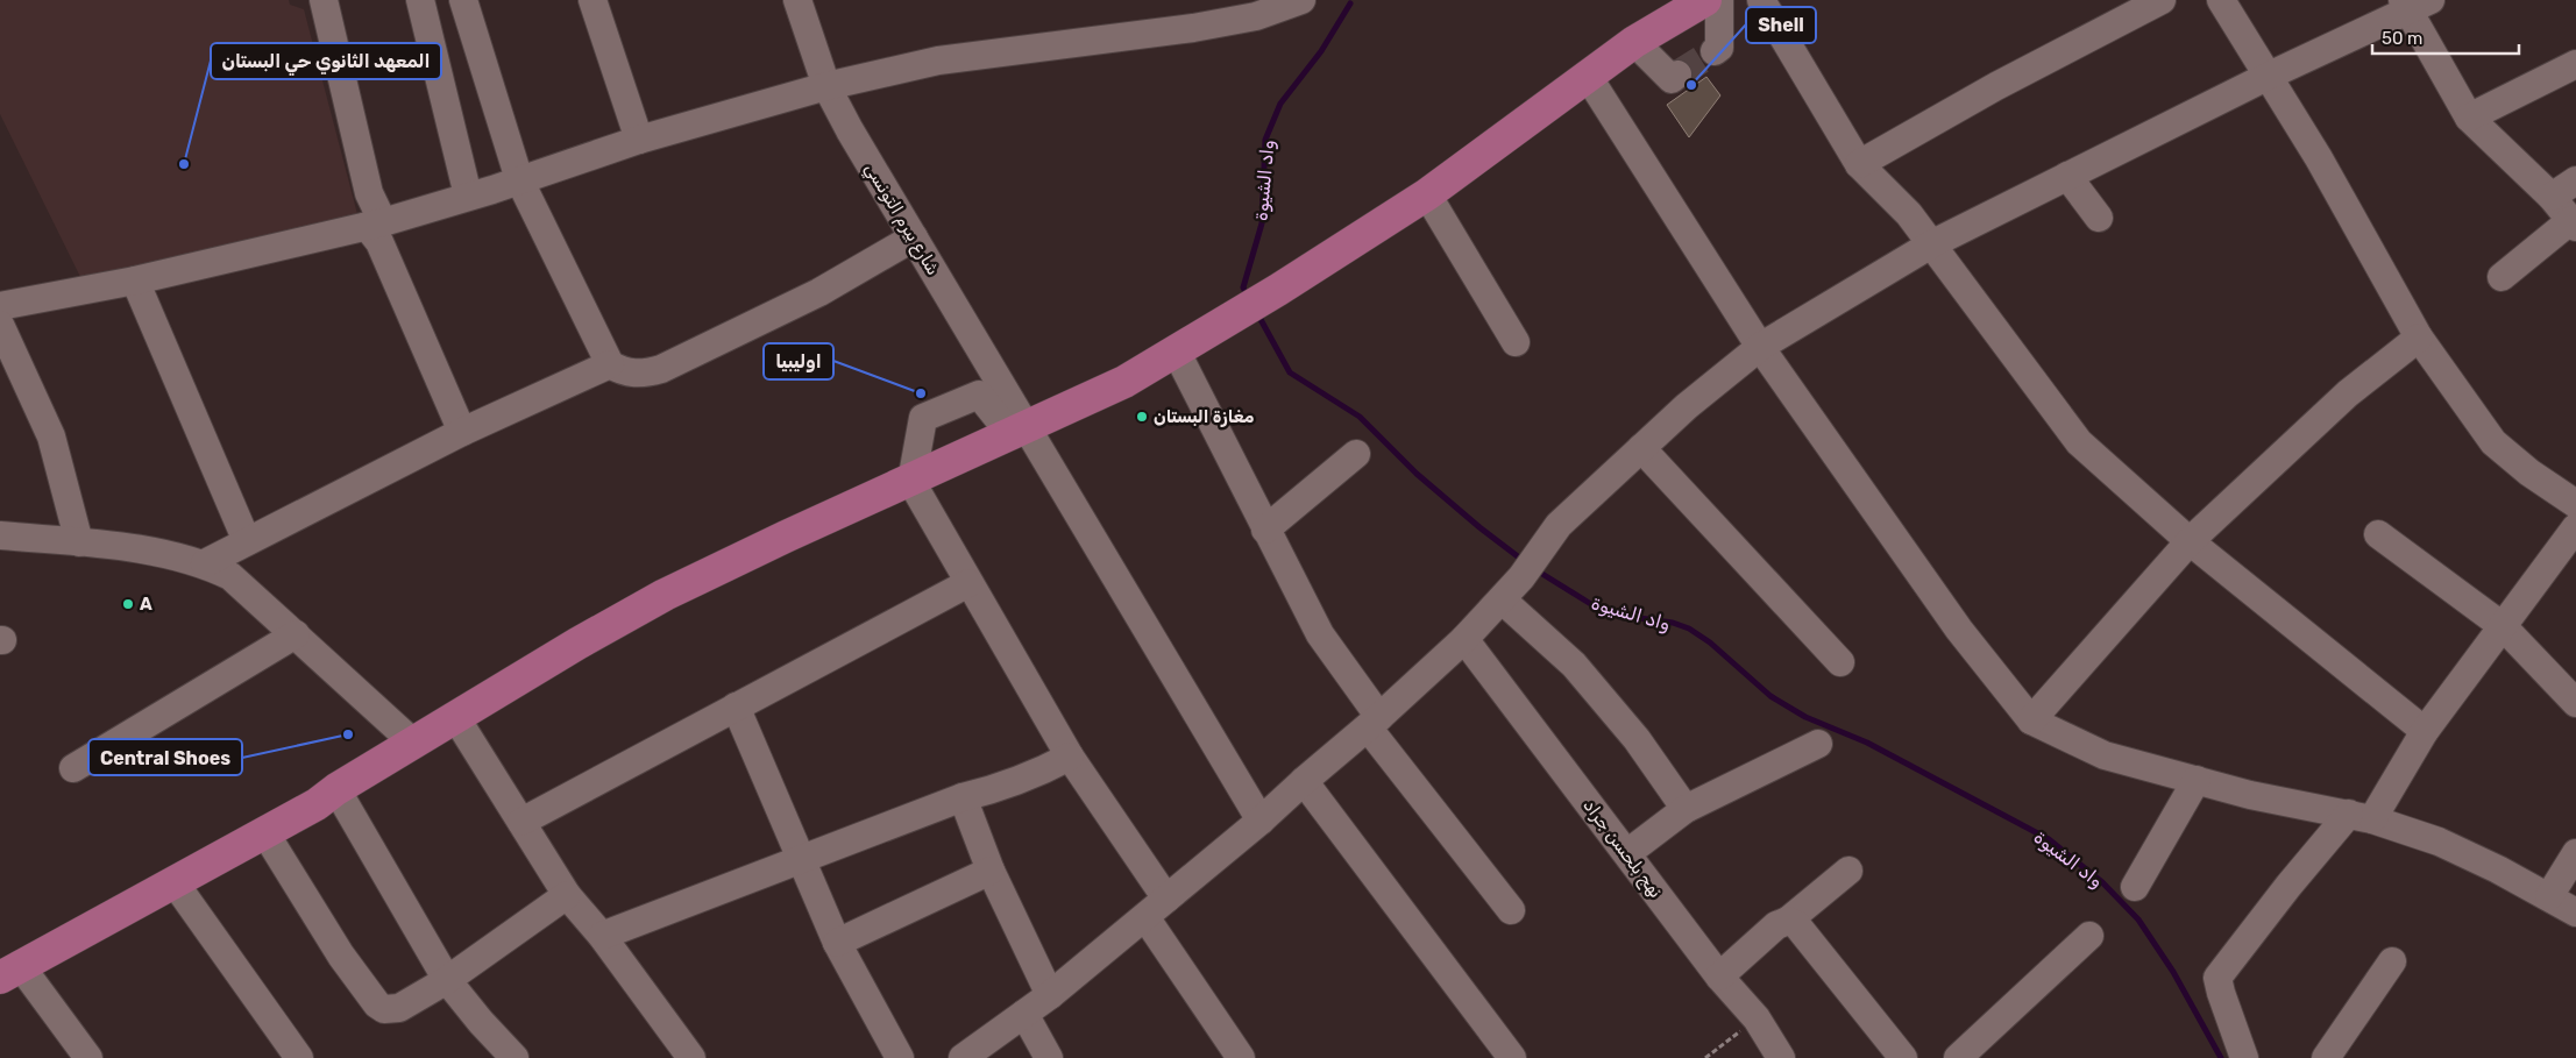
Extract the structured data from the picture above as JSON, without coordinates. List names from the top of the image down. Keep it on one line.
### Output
{"streets":{"street":["شارع بيرم التونسي","نهج بلحسن جراد"]},"water":["واد الشيوة"],"places":["Shell","المعهد الثانوي حي البستان","اوليبيا","مغازة البستان","A","Central Shoes"],"scale_bar":"50 m"}
